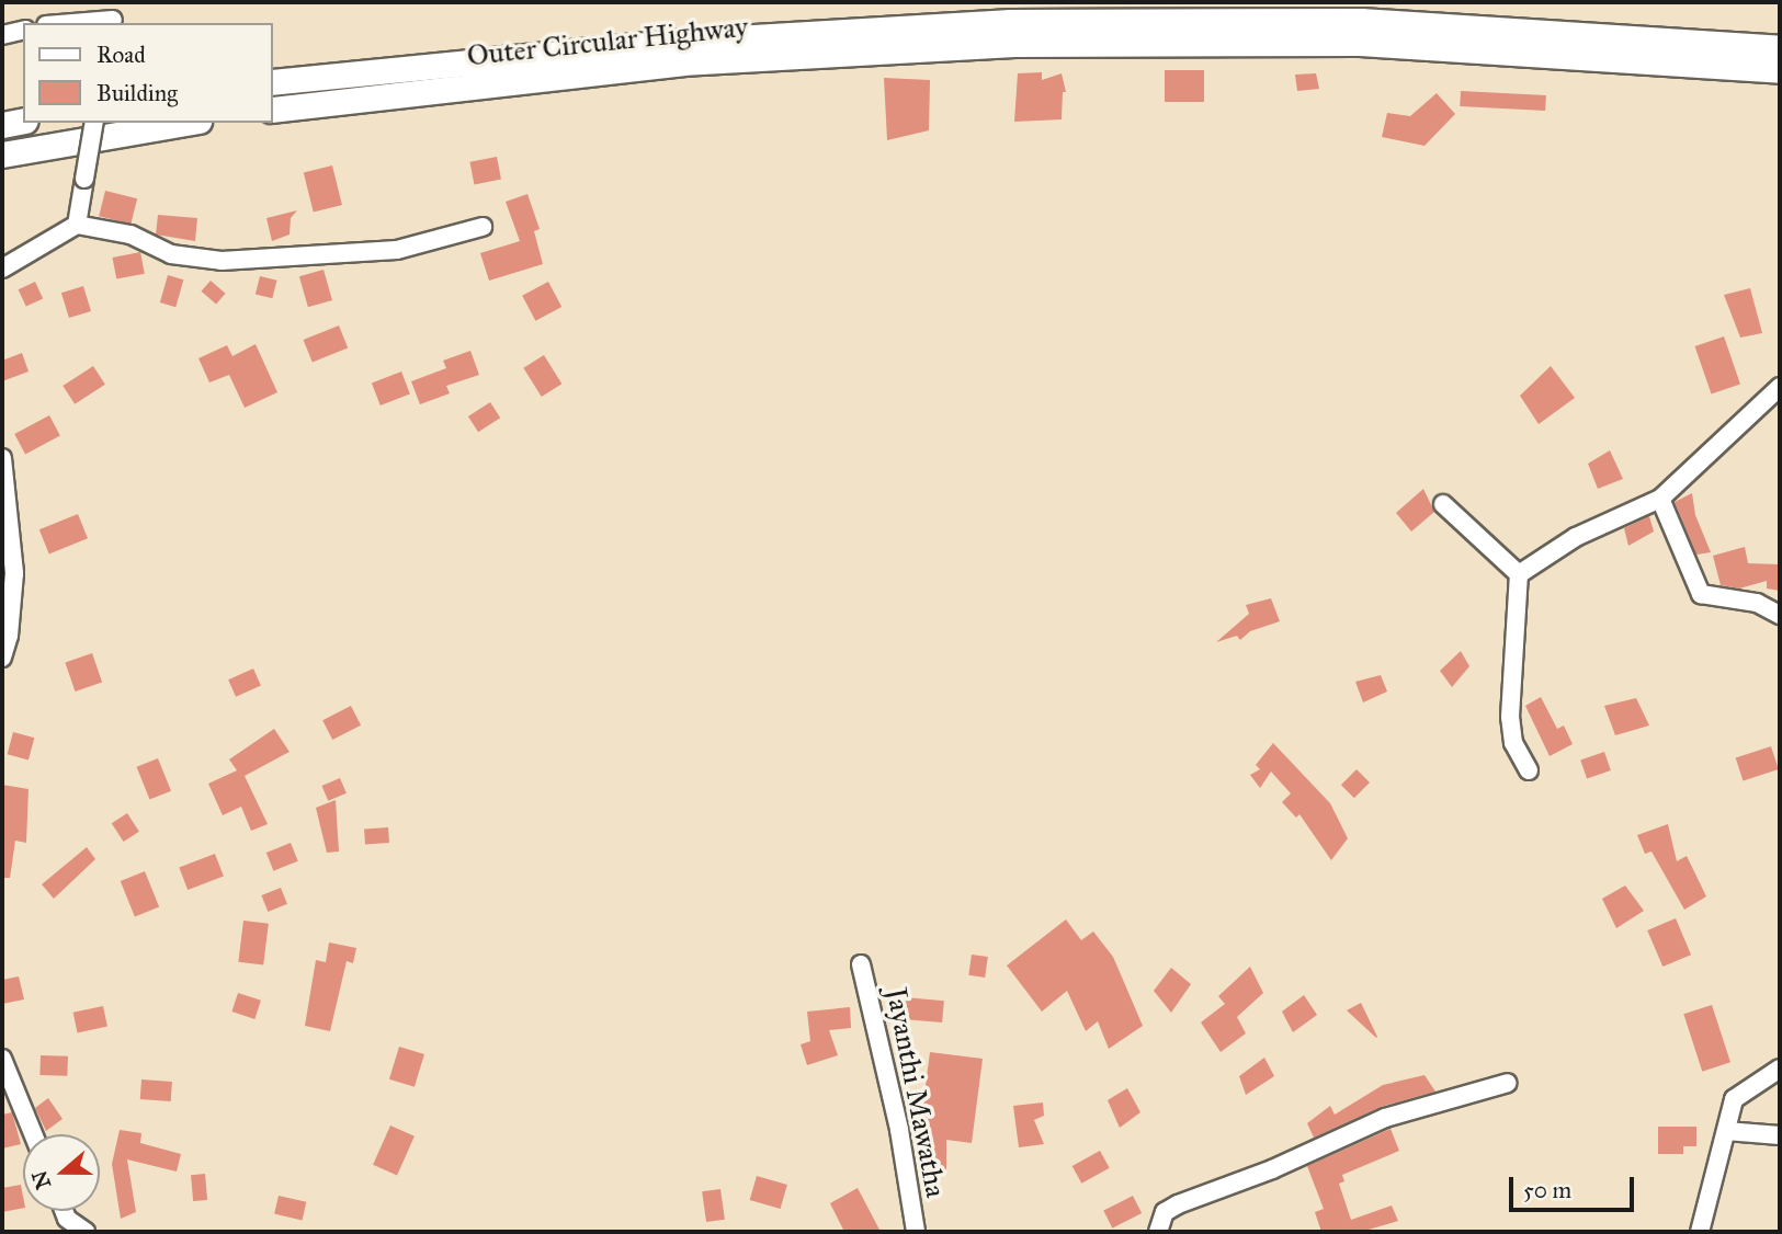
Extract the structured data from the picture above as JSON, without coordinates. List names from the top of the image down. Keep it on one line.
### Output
{"streets":{"highway":["Outer Circular Highway"],"street":["Jayanthi Mawatha"]},"legend":["Road","Building"],"scale_bar":"50 m","north":"left"}
